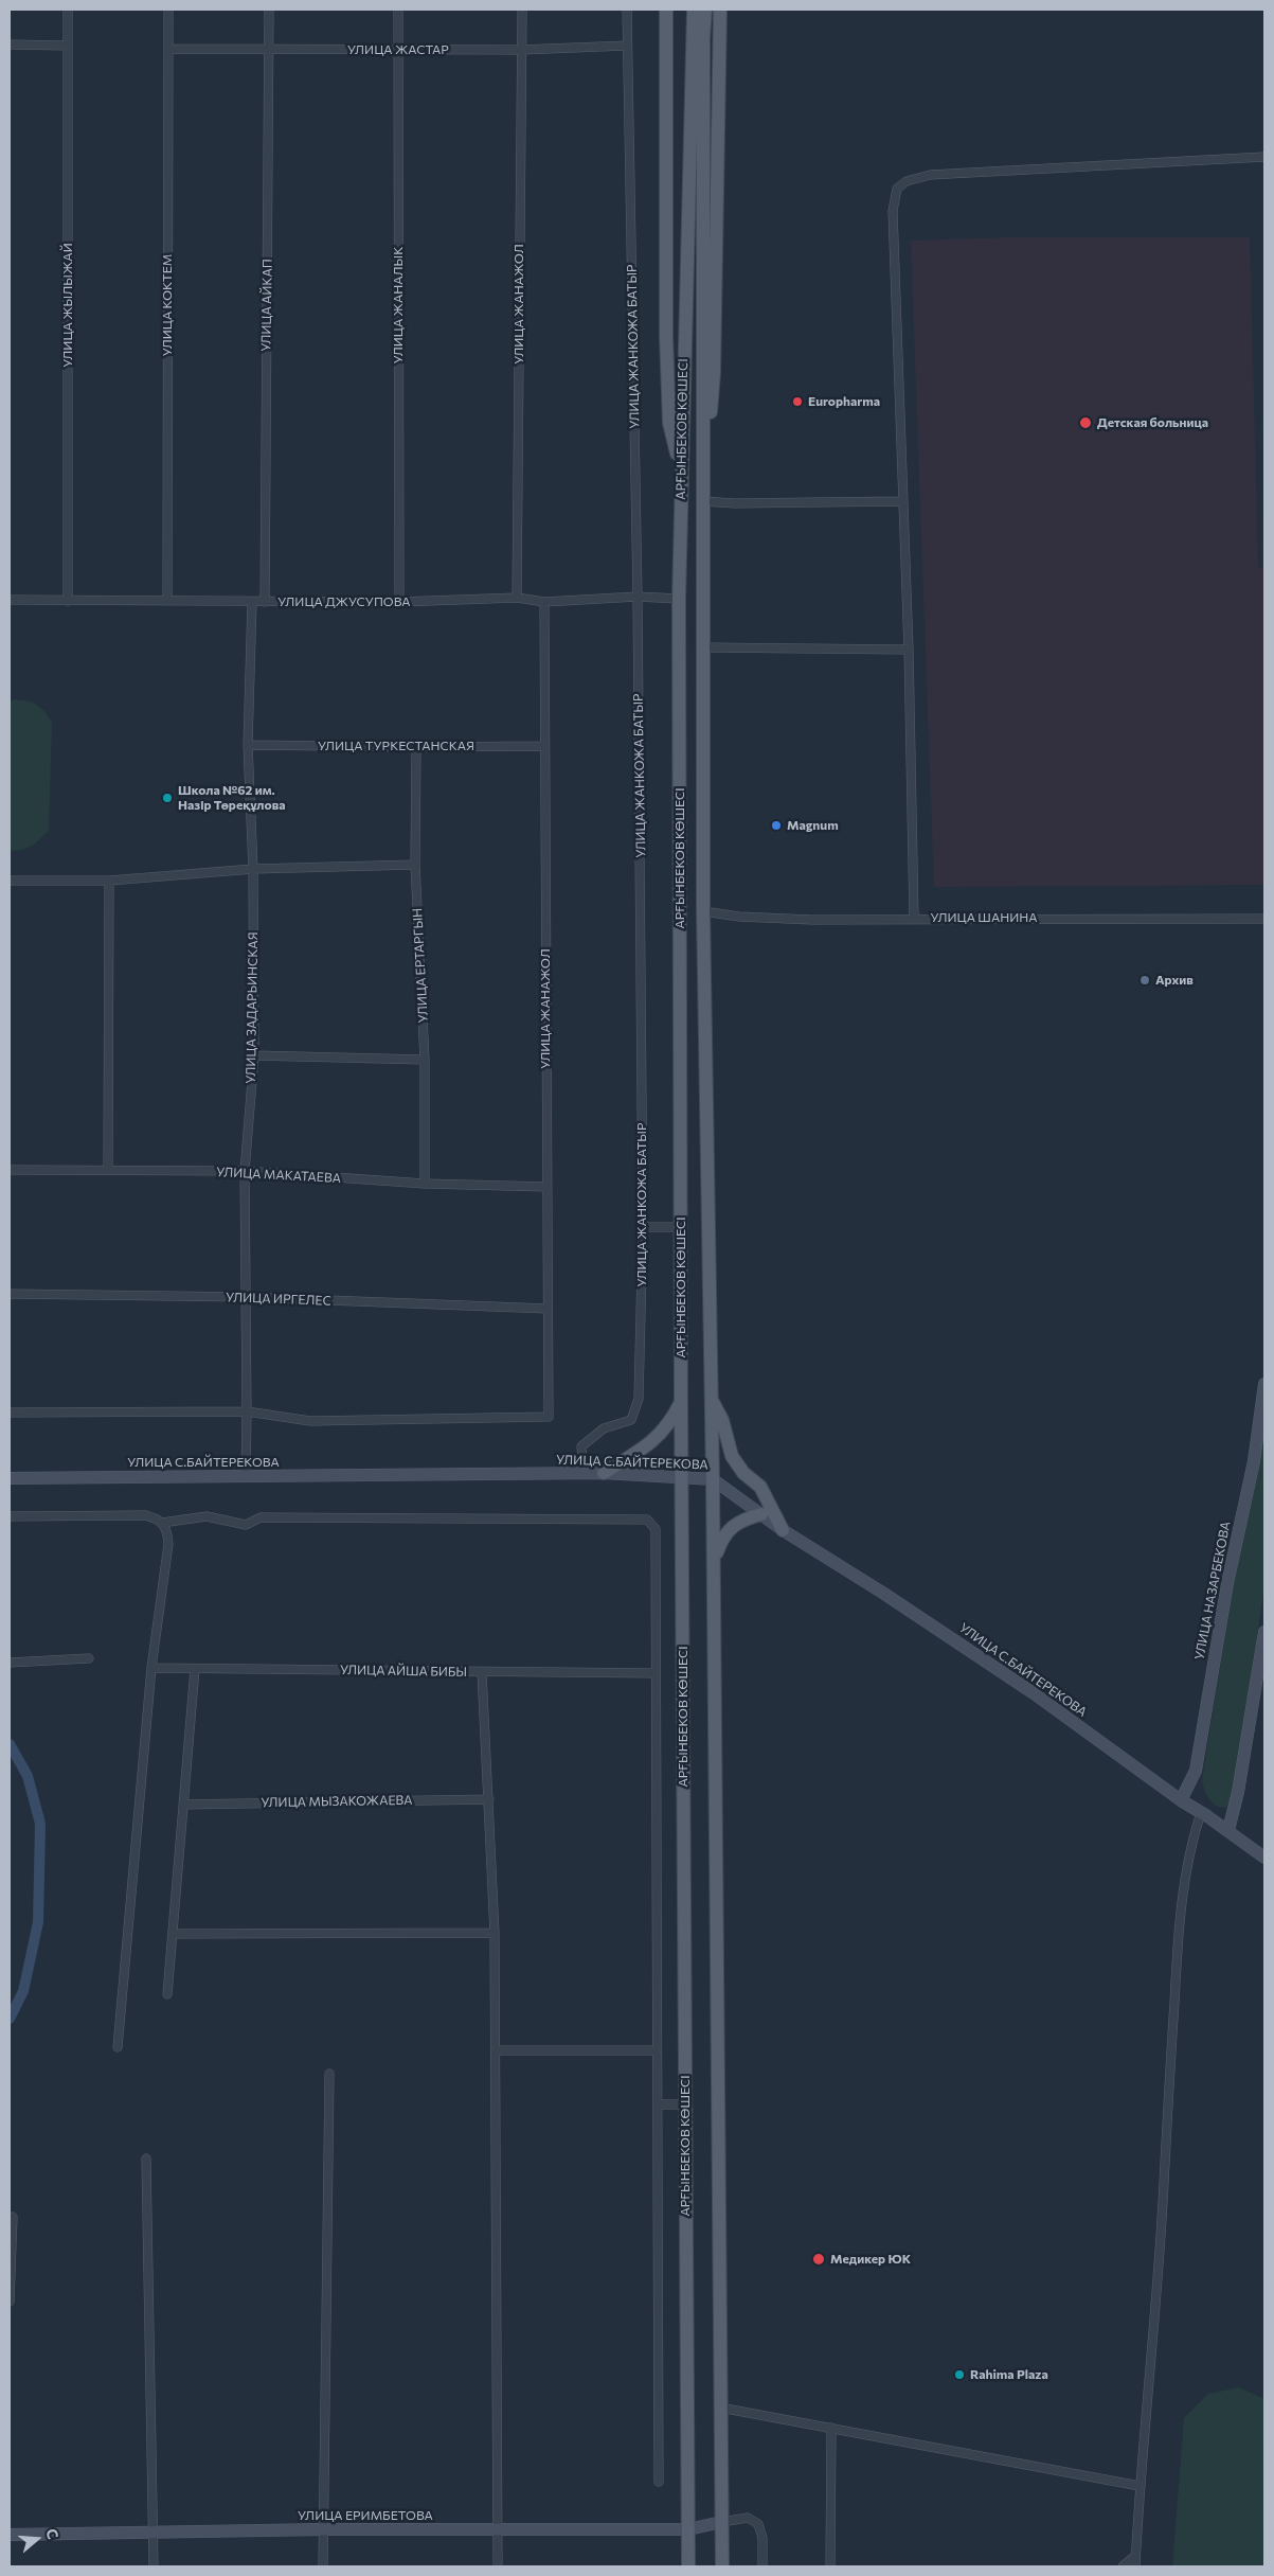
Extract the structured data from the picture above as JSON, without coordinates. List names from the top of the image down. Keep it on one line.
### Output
{"streets":{"main road":["АРҒЫНБЕКОВ КӨШЕСІ","УЛИЦА С.БАЙТЕРЕКОВА","УЛИЦА НАЗАРБЕКОВА","УЛИЦА ЕРИМБЕТОВА"],"street":["УЛИЦА ЖАСТАР","УЛИЦА ЖАНАЖОЛ","УЛИЦА ЖЫЛЫЖАЙ","УЛИЦА КОКТЕМ","УЛИЦА АЙКАП","УЛИЦА ЖАНАЛЫК","УЛИЦА ЖАНКОЖА БАТЫР","УЛИЦА ДЖУСУПОВА","УЛИЦА ТУРКЕСТАНСКАЯ","УЛИЦА ШАНИНА","УЛИЦА ЕРТАРГЫН","УЛИЦА ЗАДАРЬИНСКАЯ","УЛИЦА МАКАТАЕВА","УЛИЦА ИРГЕЛЕС","УЛИЦА АЙША БИБЫ","УЛИЦА МЫЗАКОЖАЕВА"]},"crossings":[["УЛИЦА ЖАСТАР","УЛИЦА ЖАНАЖОЛ"],["УЛИЦА ЖАСТАР","УЛИЦА КОКТЕМ"],["УЛИЦА ЖАСТАР","УЛИЦА АЙКАП"],["УЛИЦА ЖАСТАР","УЛИЦА ЖАНАЛЫК"],["УЛИЦА ЖАСТАР","УЛИЦА ЖАНКОЖА БАТЫР"],["УЛИЦА ЖАНАЖОЛ","УЛИЦА ДЖУСУПОВА"],["УЛИЦА ЖАНАЖОЛ","УЛИЦА ТУРКЕСТАНСКАЯ"],["УЛИЦА ЖАНАЖОЛ","УЛИЦА ЗАДАРЬИНСКАЯ"],["УЛИЦА ЖАНАЖОЛ","УЛИЦА МАКАТАЕВА"],["УЛИЦА ЖАНАЖОЛ","УЛИЦА ИРГЕЛЕС"],["УЛИЦА ЖЫЛЫЖАЙ","УЛИЦА ДЖУСУПОВА"],["УЛИЦА КОКТЕМ","УЛИЦА ДЖУСУПОВА"],["УЛИЦА АЙКАП","УЛИЦА ДЖУСУПОВА"],["УЛИЦА ЖАНАЛЫК","УЛИЦА ДЖУСУПОВА"],["УЛИЦА ЖАНКОЖА БАТЫР","УЛИЦА ДЖУСУПОВА"],["УЛИЦА ЖАНКОЖА БАТЫР","УЛИЦА С.БАЙТЕРЕКОВА"],["АРҒЫНБЕКОВ КӨШЕСІ","УЛИЦА ДЖУСУПОВА"],["АРҒЫНБЕКОВ КӨШЕСІ","УЛИЦА ШАНИНА"],["АРҒЫНБЕКОВ КӨШЕСІ","УЛИЦА С.БАЙТЕРЕКОВА"],["АРҒЫНБЕКОВ КӨШЕСІ","УЛИЦА ЕРИМБЕТОВА"],["УЛИЦА ДЖУСУПОВА","УЛИЦА ЗАДАРЬИНСКАЯ"],["УЛИЦА ТУРКЕСТАНСКАЯ","УЛИЦА ЕРТАРГЫН"],["УЛИЦА ТУРКЕСТАНСКАЯ","УЛИЦА ЗАДАРЬИНСКАЯ"],["УЛИЦА ЕРТАРГЫН","УЛИЦА МАКАТАЕВА"],["УЛИЦА ЗАДАРЬИНСКАЯ","УЛИЦА МАКАТАЕВА"],["УЛИЦА ЗАДАРЬИНСКАЯ","УЛИЦА ИРГЕЛЕС"],["УЛИЦА ЗАДАРЬИНСКАЯ","УЛИЦА С.БАЙТЕРЕКОВА"],["УЛИЦА С.БАЙТЕРЕКОВА","УЛИЦА НАЗАРБЕКОВА"]],"places":["Europharma","Детская больница","Школа №62 им. Назір Төреқұлова","Magnum","Архив","Медикер ЮK","Rahima Plaza"],"north":"right"}
